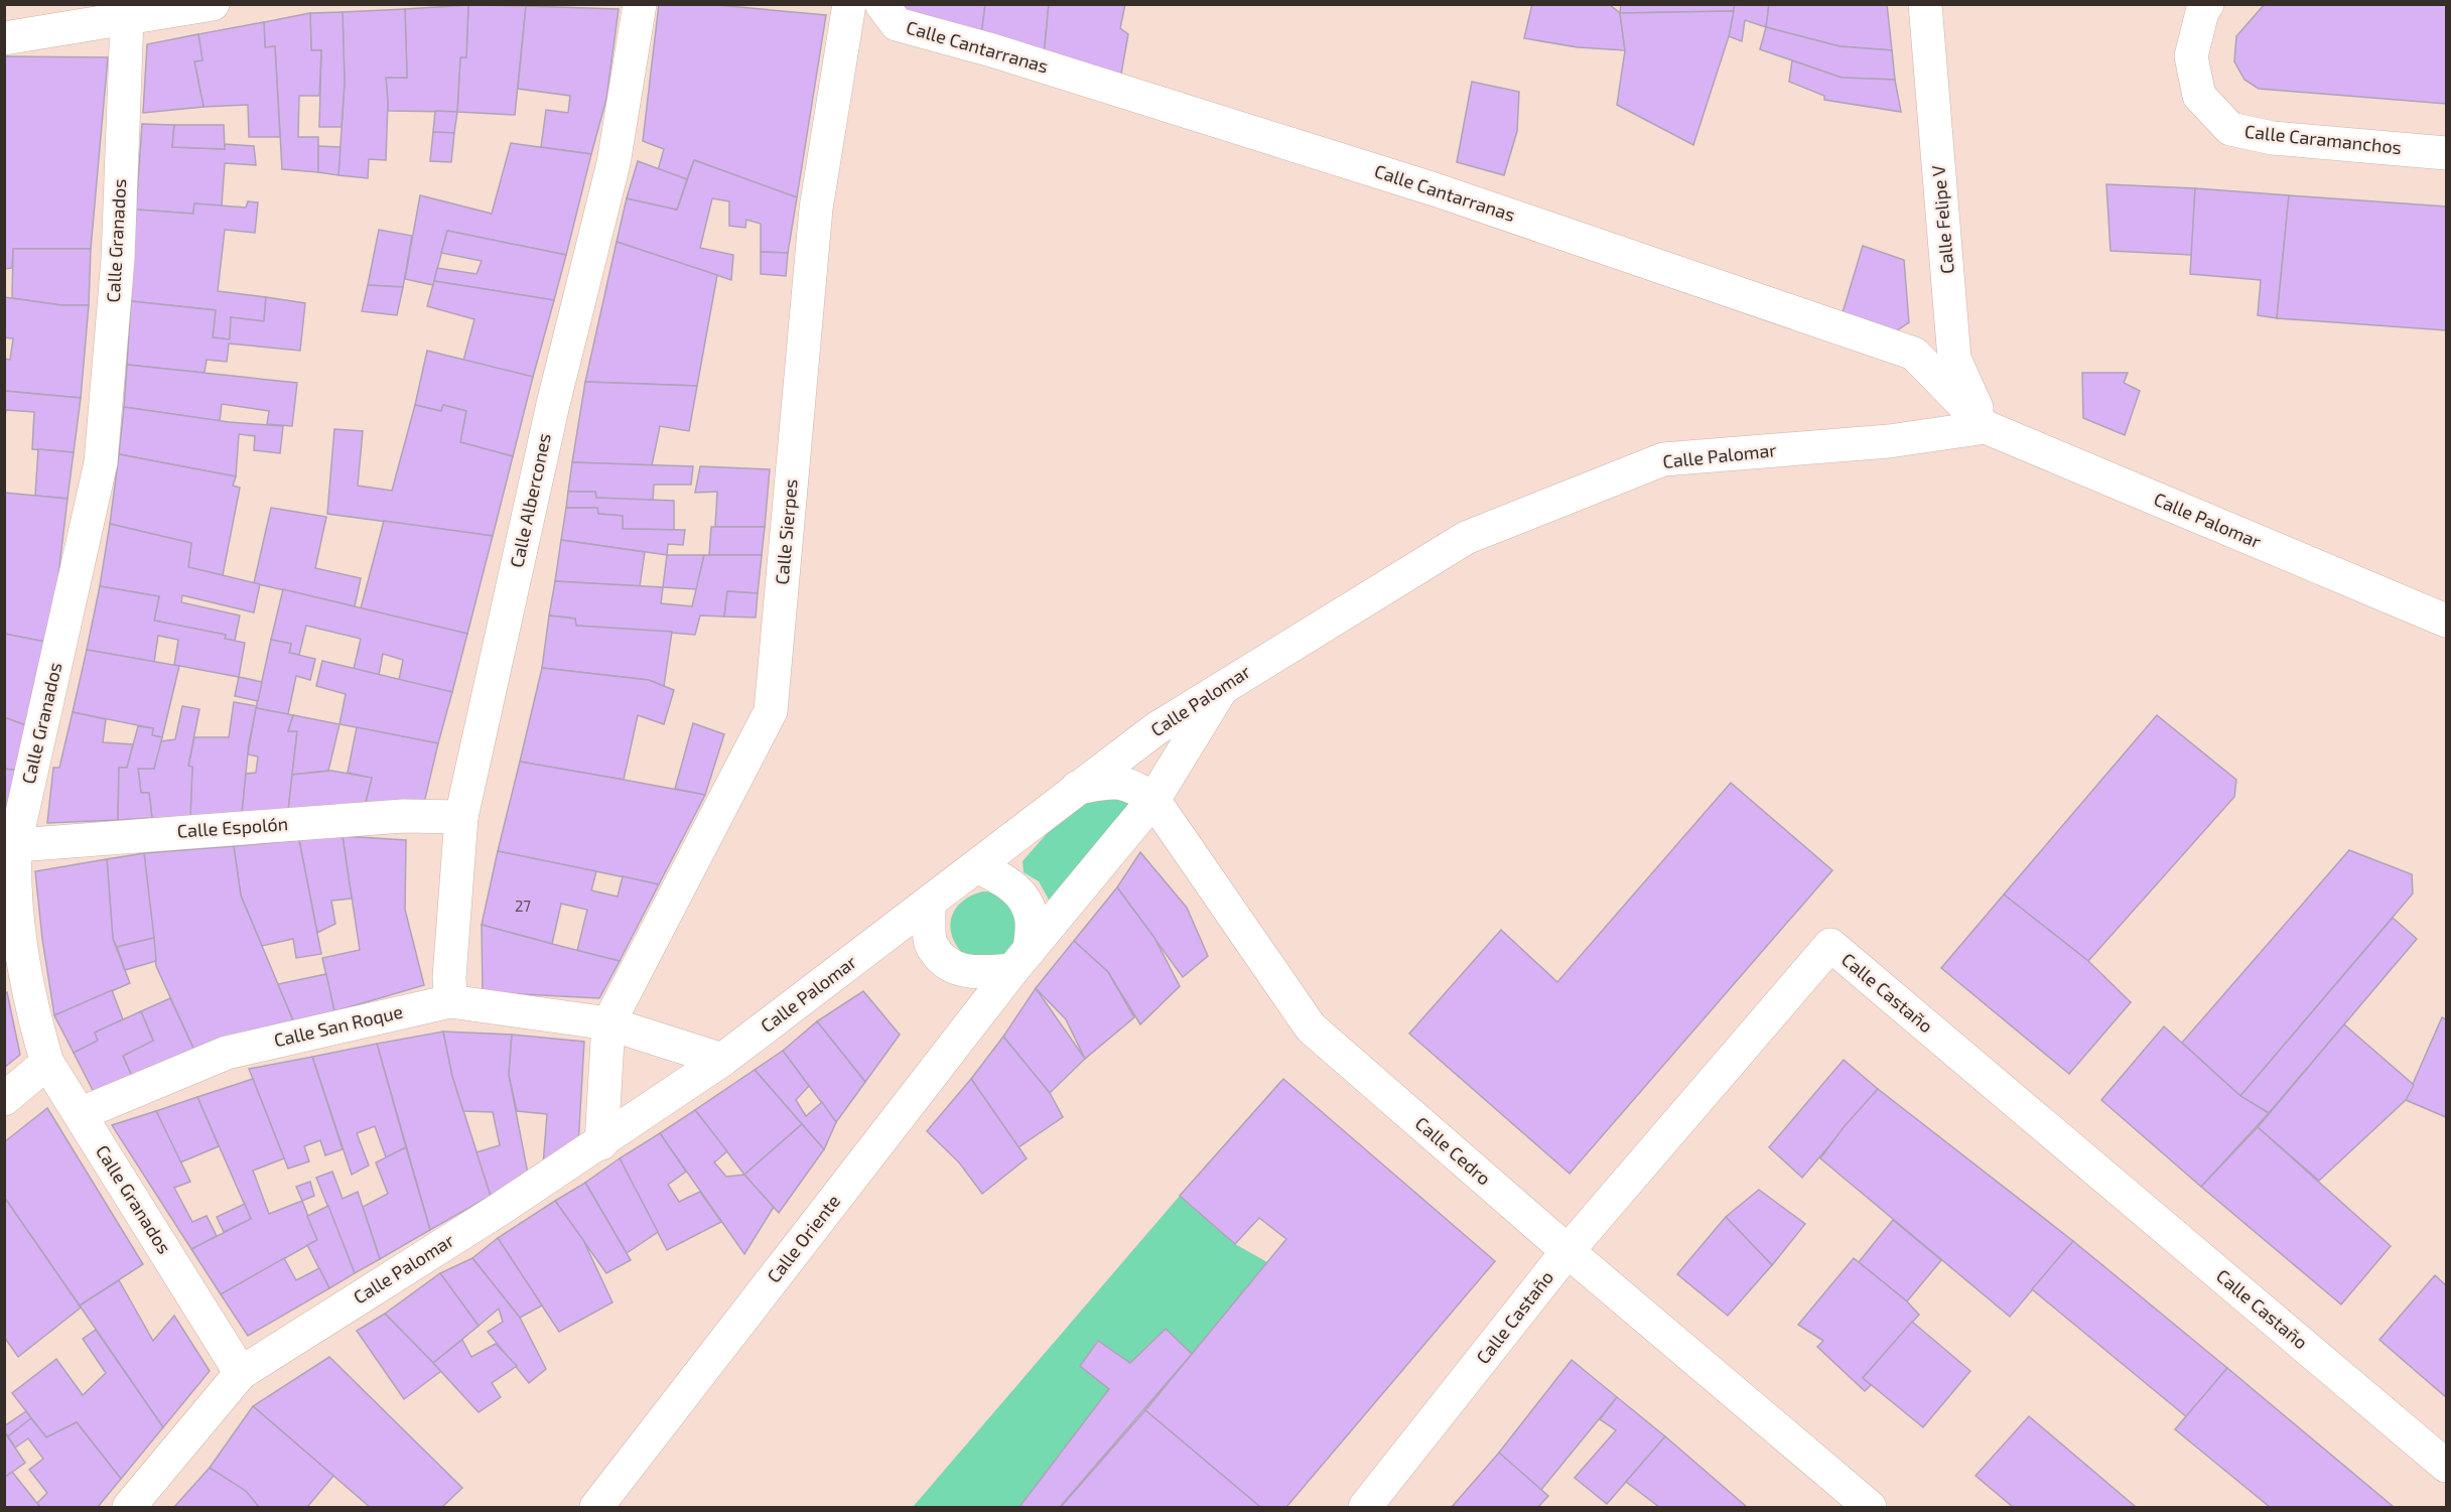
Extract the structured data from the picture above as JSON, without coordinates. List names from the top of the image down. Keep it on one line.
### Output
{"streets":{"street":["Calle Cantarranas","Calle Caramanchos","Calle Felipe V","Calle Granados","Calle Palomar","Calle Albercones","Calle Sierpes","Calle Espolón","Calle Castaño","Calle San Roque","Calle Cedro","Calle Oriente"]},"crossings":[["Calle Cantarranas","Calle Felipe V"],["Calle Cantarranas","Calle Palomar"],["Calle Felipe V","Calle Palomar"],["Calle Granados","Calle Palomar"],["Calle Granados","Calle Espolón"],["Calle Granados","Calle San Roque"],["Calle Palomar","Calle San Roque"],["Calle Palomar","Calle Cedro"],["Calle Palomar","Calle Oriente"],["Calle Albercones","Calle Espolón"],["Calle Albercones","Calle San Roque"],["Calle Sierpes","Calle San Roque"],["Calle Castaño","Calle Cedro"],["Calle Cedro","Calle Oriente"]],"house_numbers":["27"]}
